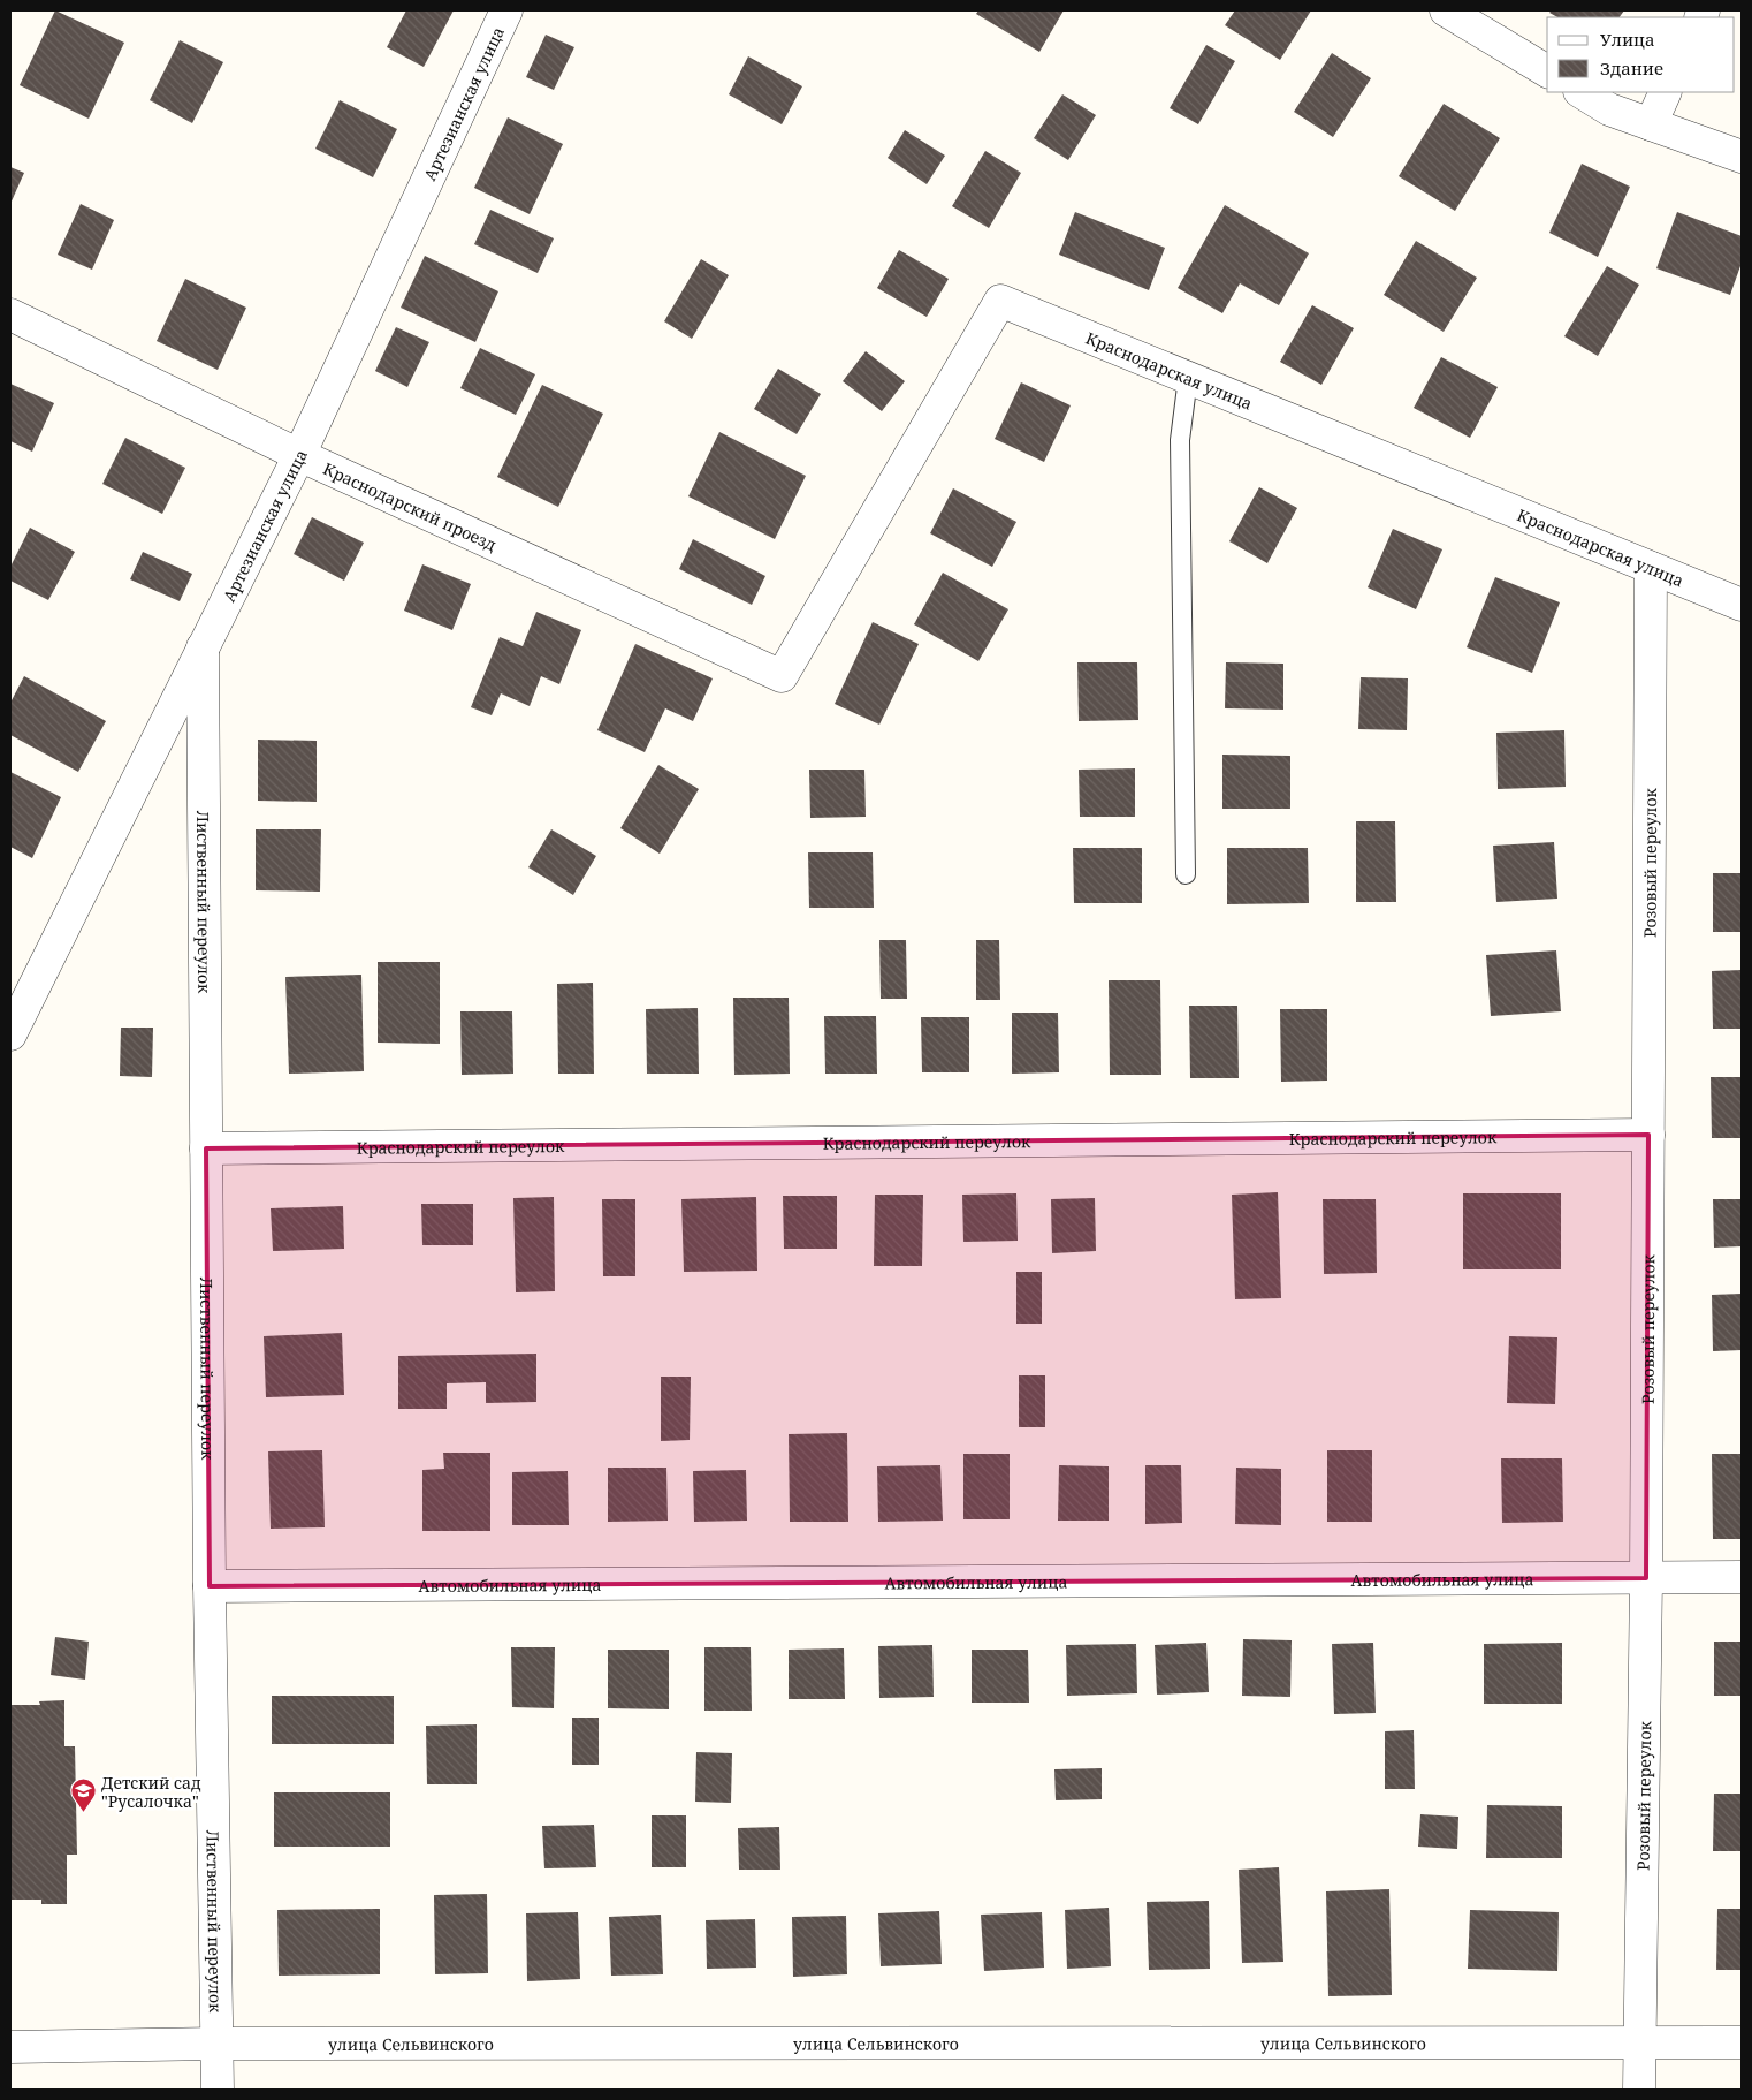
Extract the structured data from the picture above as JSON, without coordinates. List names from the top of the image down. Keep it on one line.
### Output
{"streets":{"street":["Артезианская улица","Краснодарская улица","Краснодарский проезд","Розовый переулок","Лиственный переулок","Краснодарский переулок","Автомобильная улица","улица Сельвинского"]},"crossings":[["Артезианская улица","Краснодарский проезд"],["Артезианская улица","Лиственный переулок"],["Краснодарская улица","Краснодарский проезд"],["Краснодарская улица","Розовый переулок"],["Розовый переулок","Краснодарский переулок"],["Розовый переулок","Автомобильная улица"],["Розовый переулок","улица Сельвинского"],["Лиственный переулок","Краснодарский переулок"],["Лиственный переулок","Автомобильная улица"],["Лиственный переулок","улица Сельвинского"]],"places":{"school or university":["Детский сад \"Русалочка\""]},"legend":["Улица","Здание"]}
